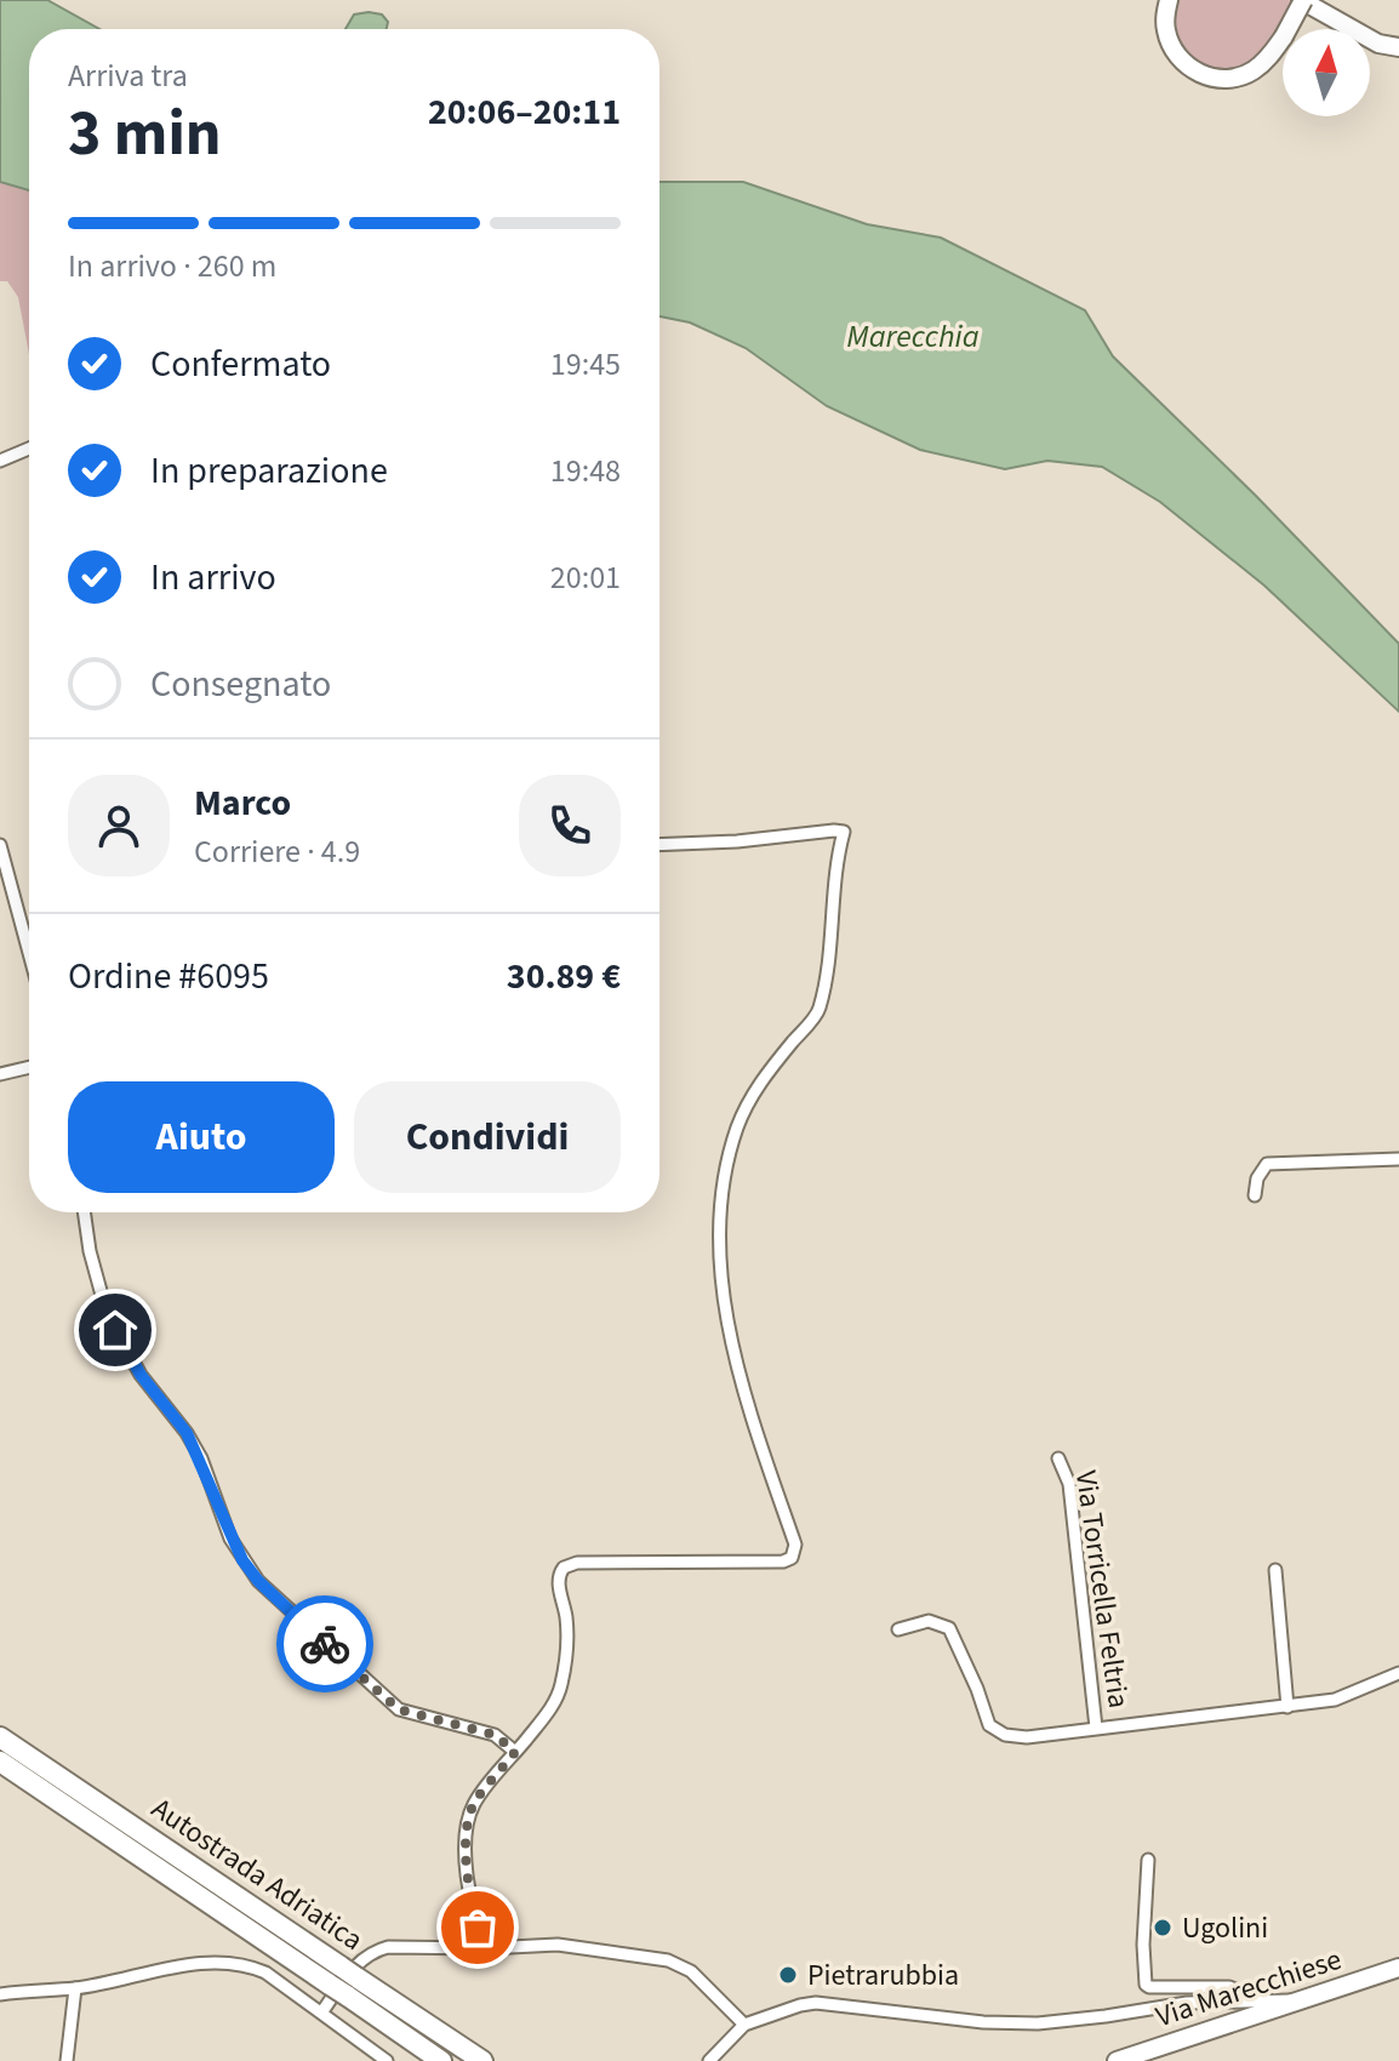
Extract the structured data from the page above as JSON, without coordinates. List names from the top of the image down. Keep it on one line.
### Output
{"streets":{"highway":["Autostrada Adriatica"],"main road":["Via Marecchiese"],"street":["Via Torricella Feltria"]},"water":["Marecchia"],"places":["Ugolini","Pietrarubbia"],"north":"top","page":{"heading":["3 min","Arriva tra","20:06–20:11"],"panel":["Marco","Corriere · 4.9","Ordine #6095","30.89 €"],"bar":"In arrivo · 260 m","list":[["Confermato","19:45"],["In preparazione","19:48"],["In arrivo","20:01"],"Consegnato"],"buttons":["Aiuto","Condividi"]}}
